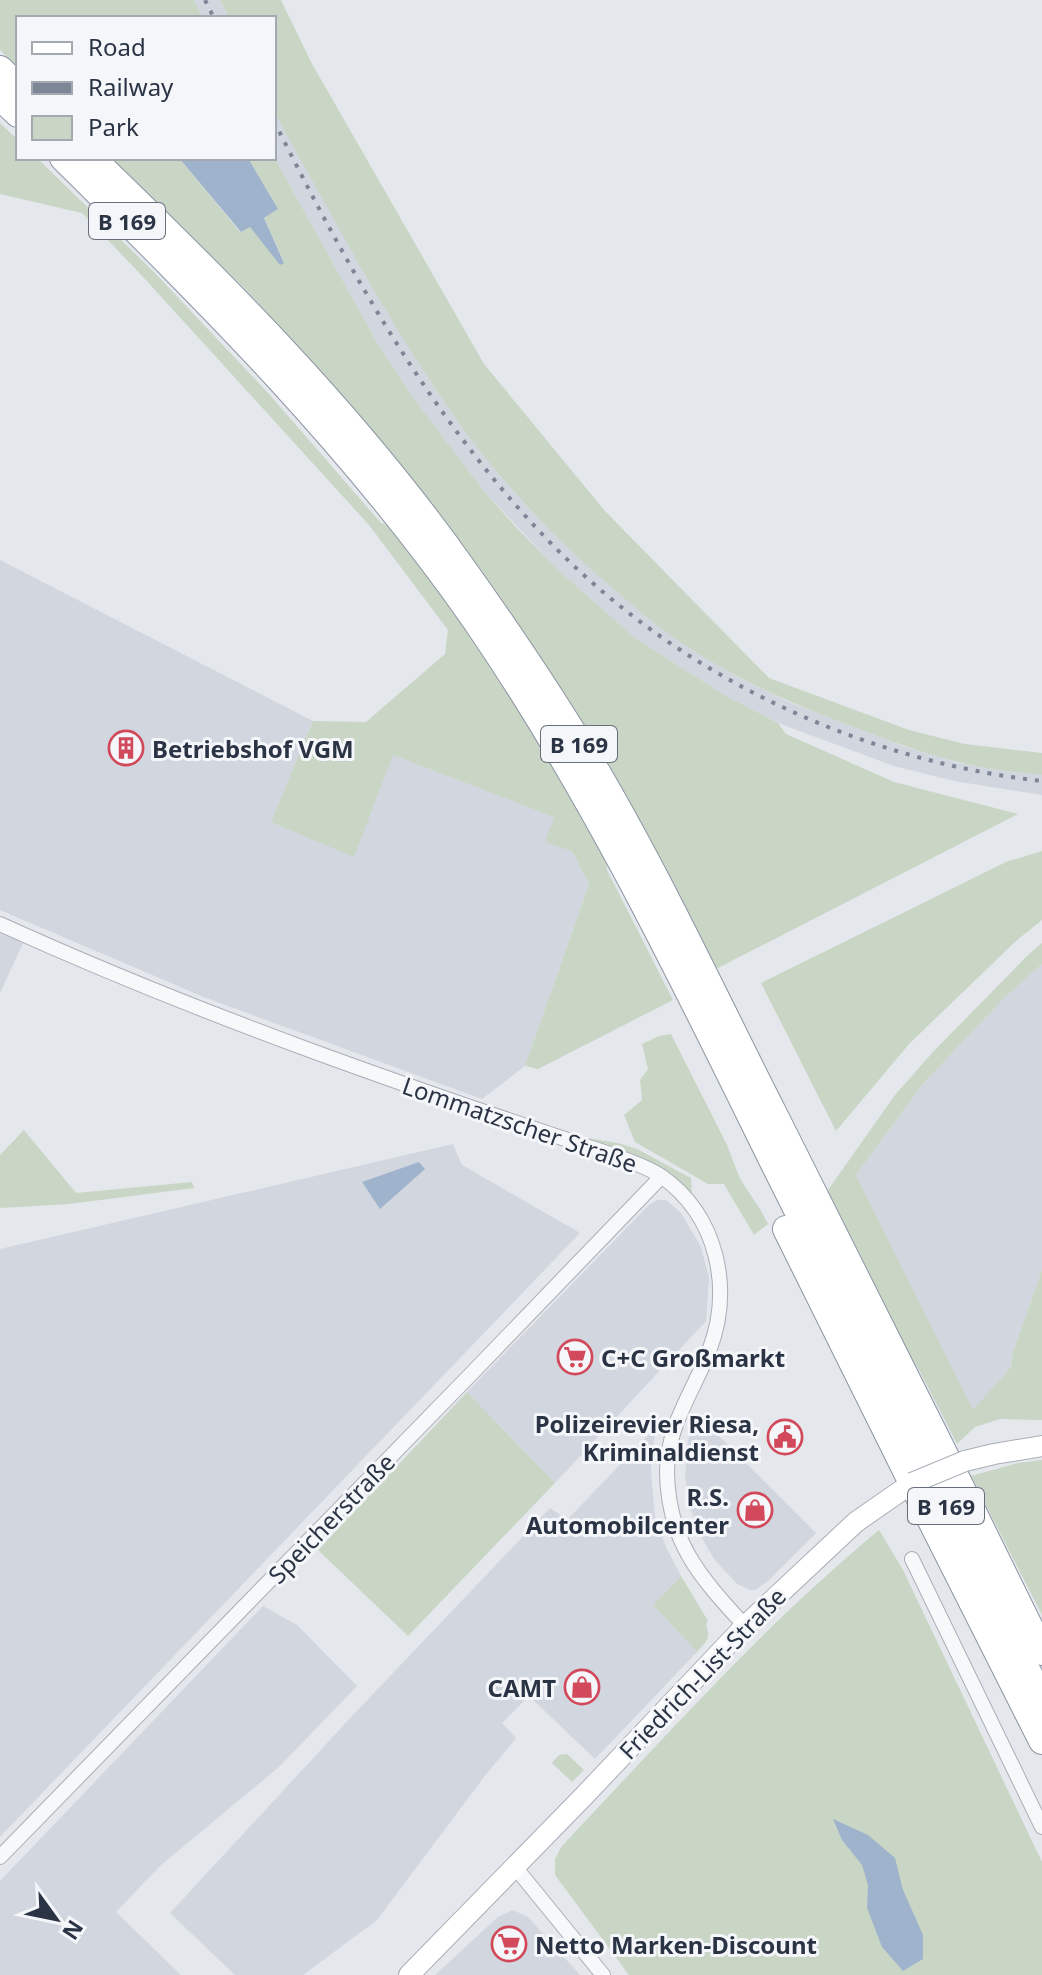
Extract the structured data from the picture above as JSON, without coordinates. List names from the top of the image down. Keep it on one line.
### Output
{"streets":{"highway":["B 169"],"street":["Lommatzscher Straße","Speicherstraße","Friedrich-List-Straße"]},"crossings":[["Lommatzscher Straße","Speicherstraße"],["Lommatzscher Straße","Friedrich-List-Straße"]],"places":{"building":["Betriebshof VGM"],"supermarket":["C+C Großmarkt","Netto Marken-Discount"],"public building":["Polizeirevier Riesa, Kriminaldienst"],"shop":["R.S. Automobilcenter","CAMT"]},"legend":["Road","Railway","Park"],"north":"bottom right"}
